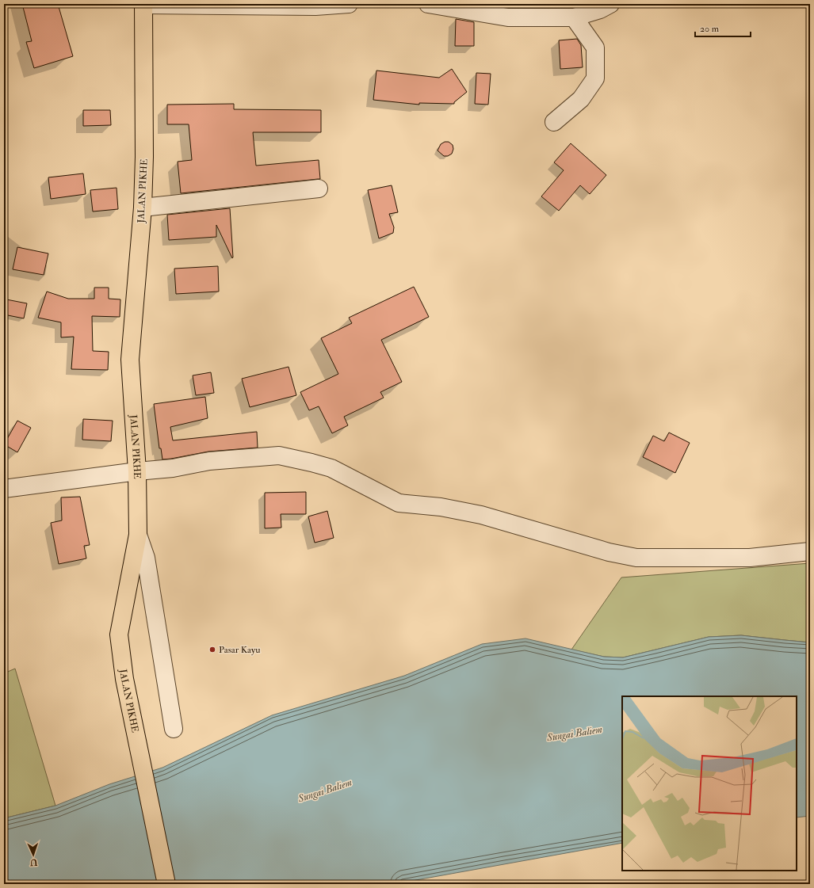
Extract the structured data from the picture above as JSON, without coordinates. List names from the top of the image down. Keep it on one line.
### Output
{"streets":{"highway":["JALAN PIKHE"]},"water":["Sungai Baliem"],"places":["Pasar Kayu"],"scale_bar":"20 m","north":"bottom"}
